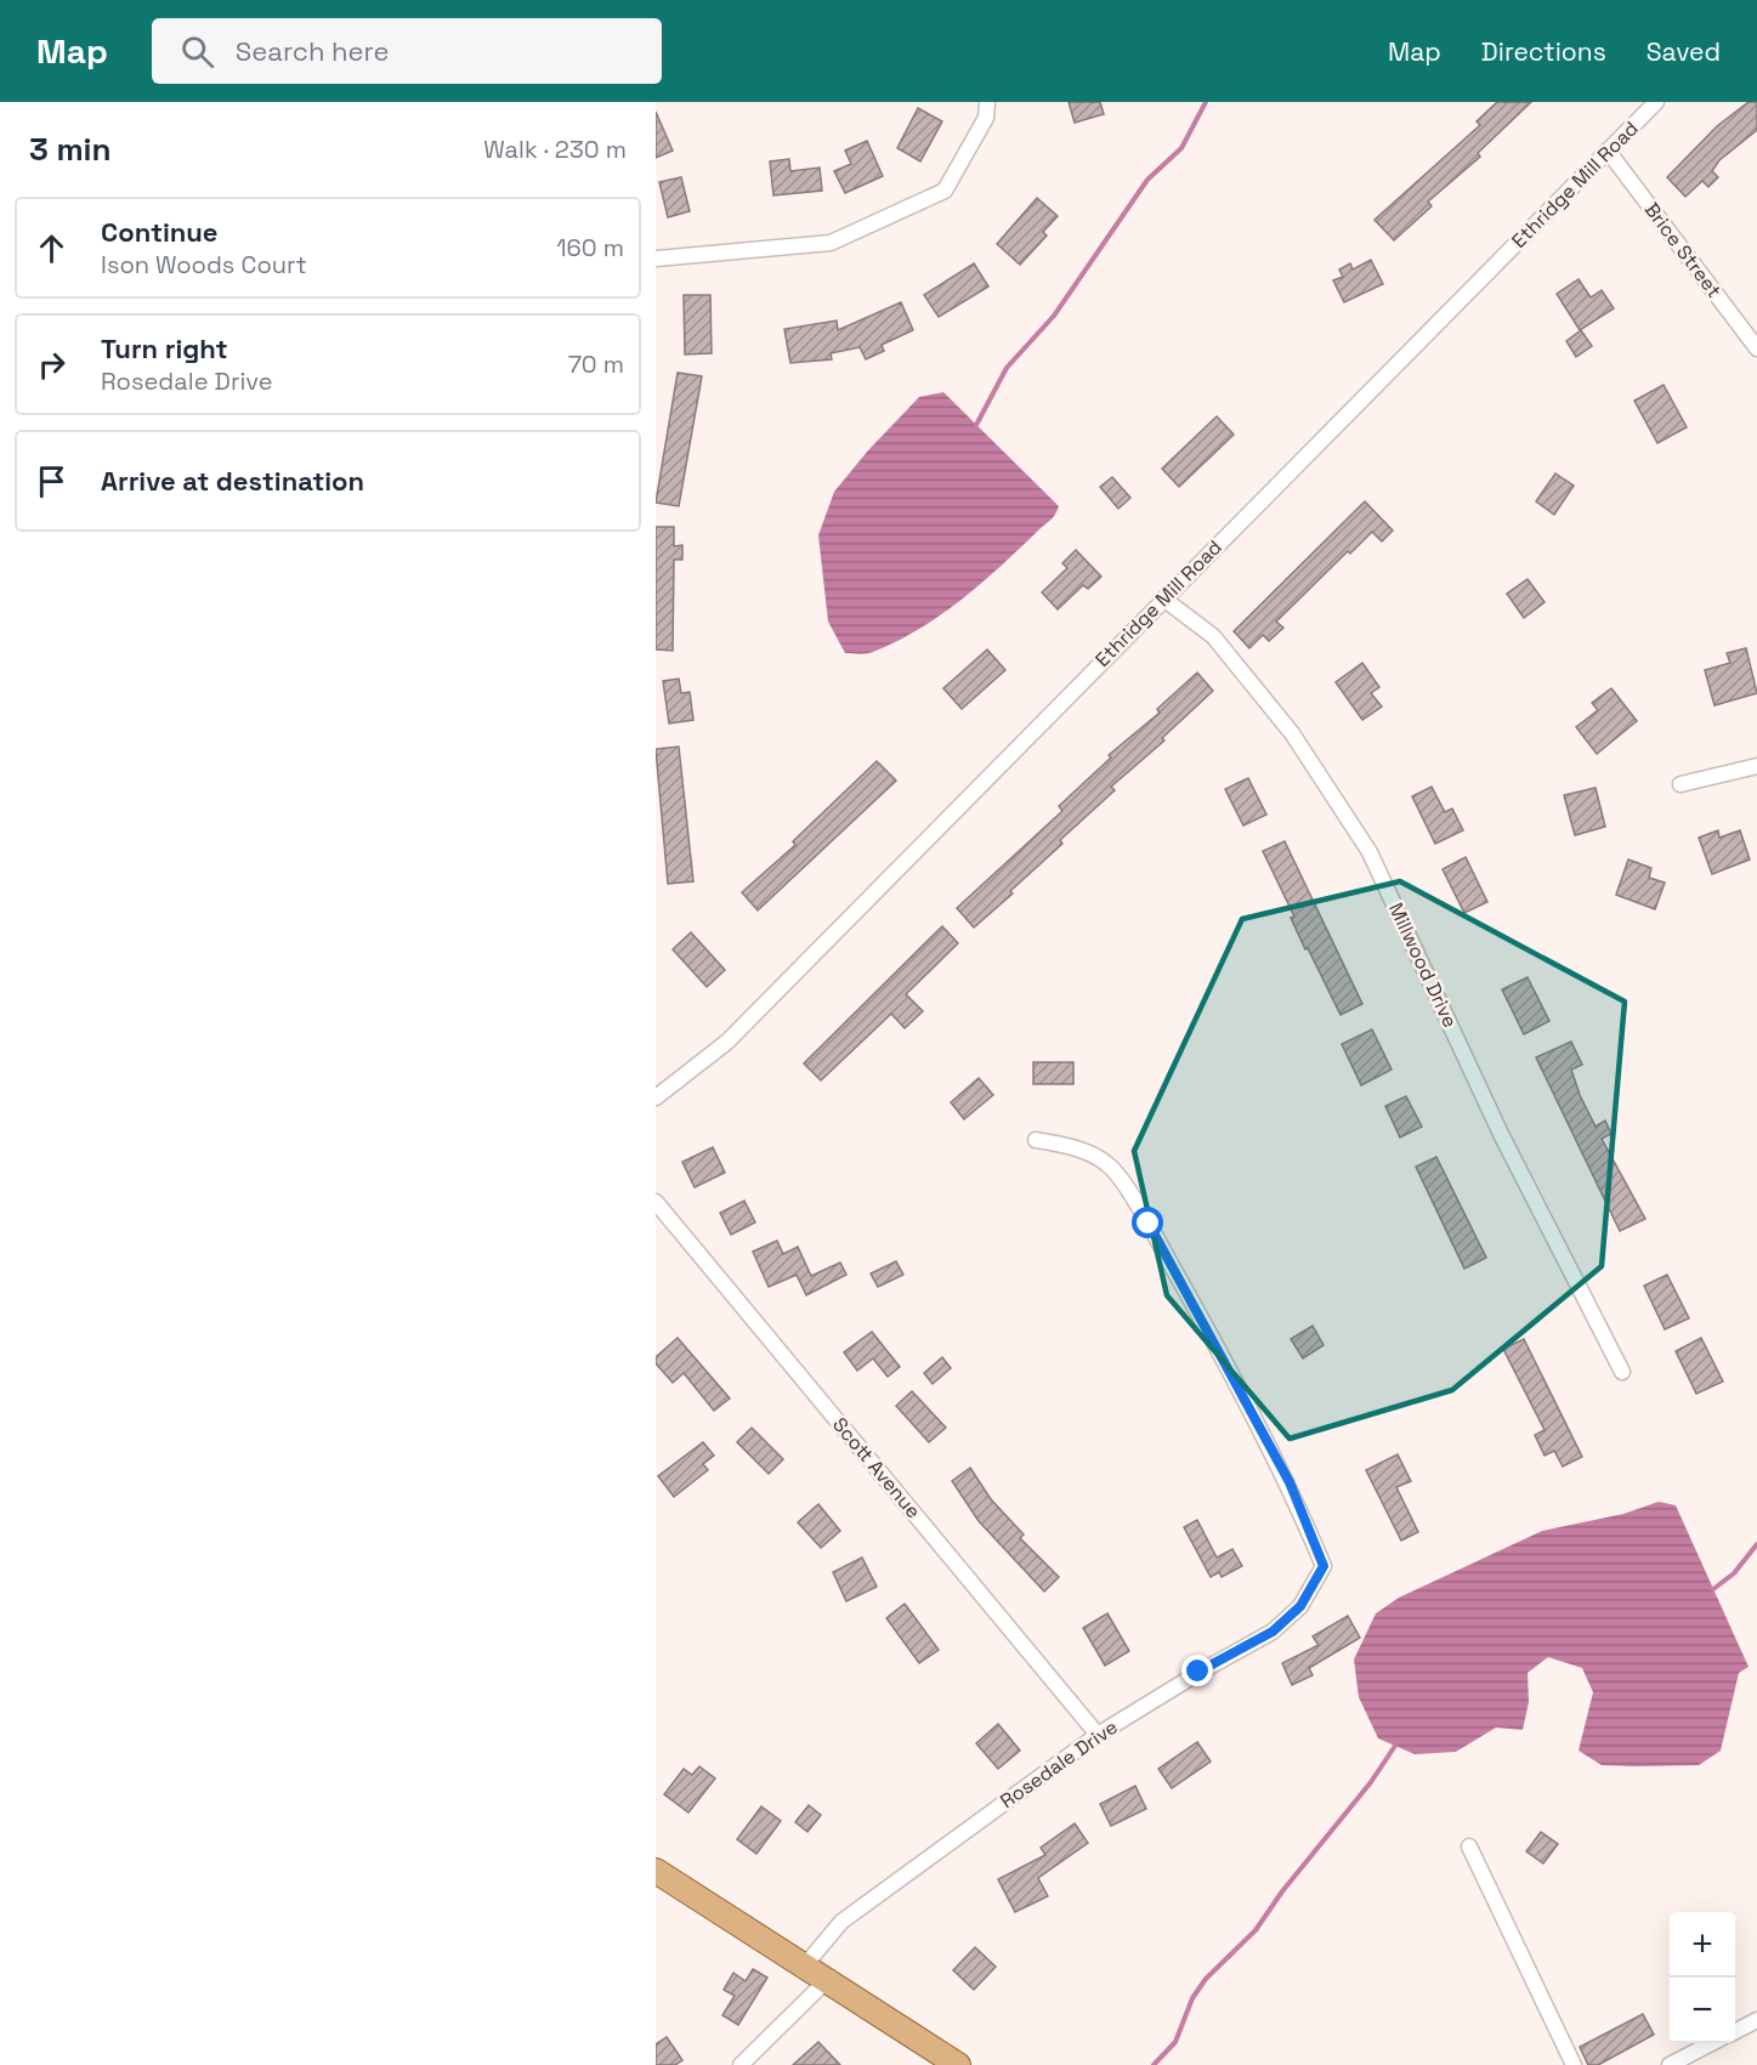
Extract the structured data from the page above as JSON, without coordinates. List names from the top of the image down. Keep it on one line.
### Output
{"streets":{"street":["Ethridge Mill Road","Brice Street","Millwood Drive","Scott Avenue","Rosedale Drive"]},"crossings":[["Ethridge Mill Road","Brice Street"],["Ethridge Mill Road","Millwood Drive"],["Scott Avenue","Rosedale Drive"]],"page":{"header":"Map","search":"Search here","nav":["Map","Directions","Saved"],"heading":["3 min","Walk · 230 m"],"list":[["Continue","Ison Woods Court","160 m"],["Turn right","Rosedale Drive","70 m"],"Arrive at destination"],"map_buttons":["+","−"]}}
